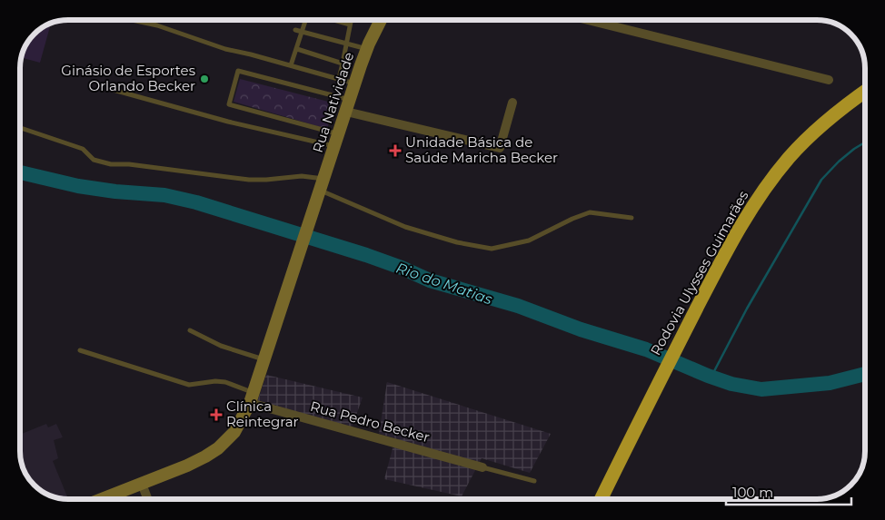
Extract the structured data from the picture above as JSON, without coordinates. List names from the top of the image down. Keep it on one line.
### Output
{"streets":{"highway":["Rodovia Ulysses Guimarães"],"main road":["Rua Natividade"],"street":["Rua Pedro Becker"]},"crossings":[["Rua Natividade","Rua Pedro Becker"]],"water":["Rio do Matias"],"places":{"other":["Ginásio de Esportes Orlando Becker"],"health":["Unidade Básica de Saúde Maricha Becker","Clínica Reintegrar"]},"scale_bar":"100 m"}
